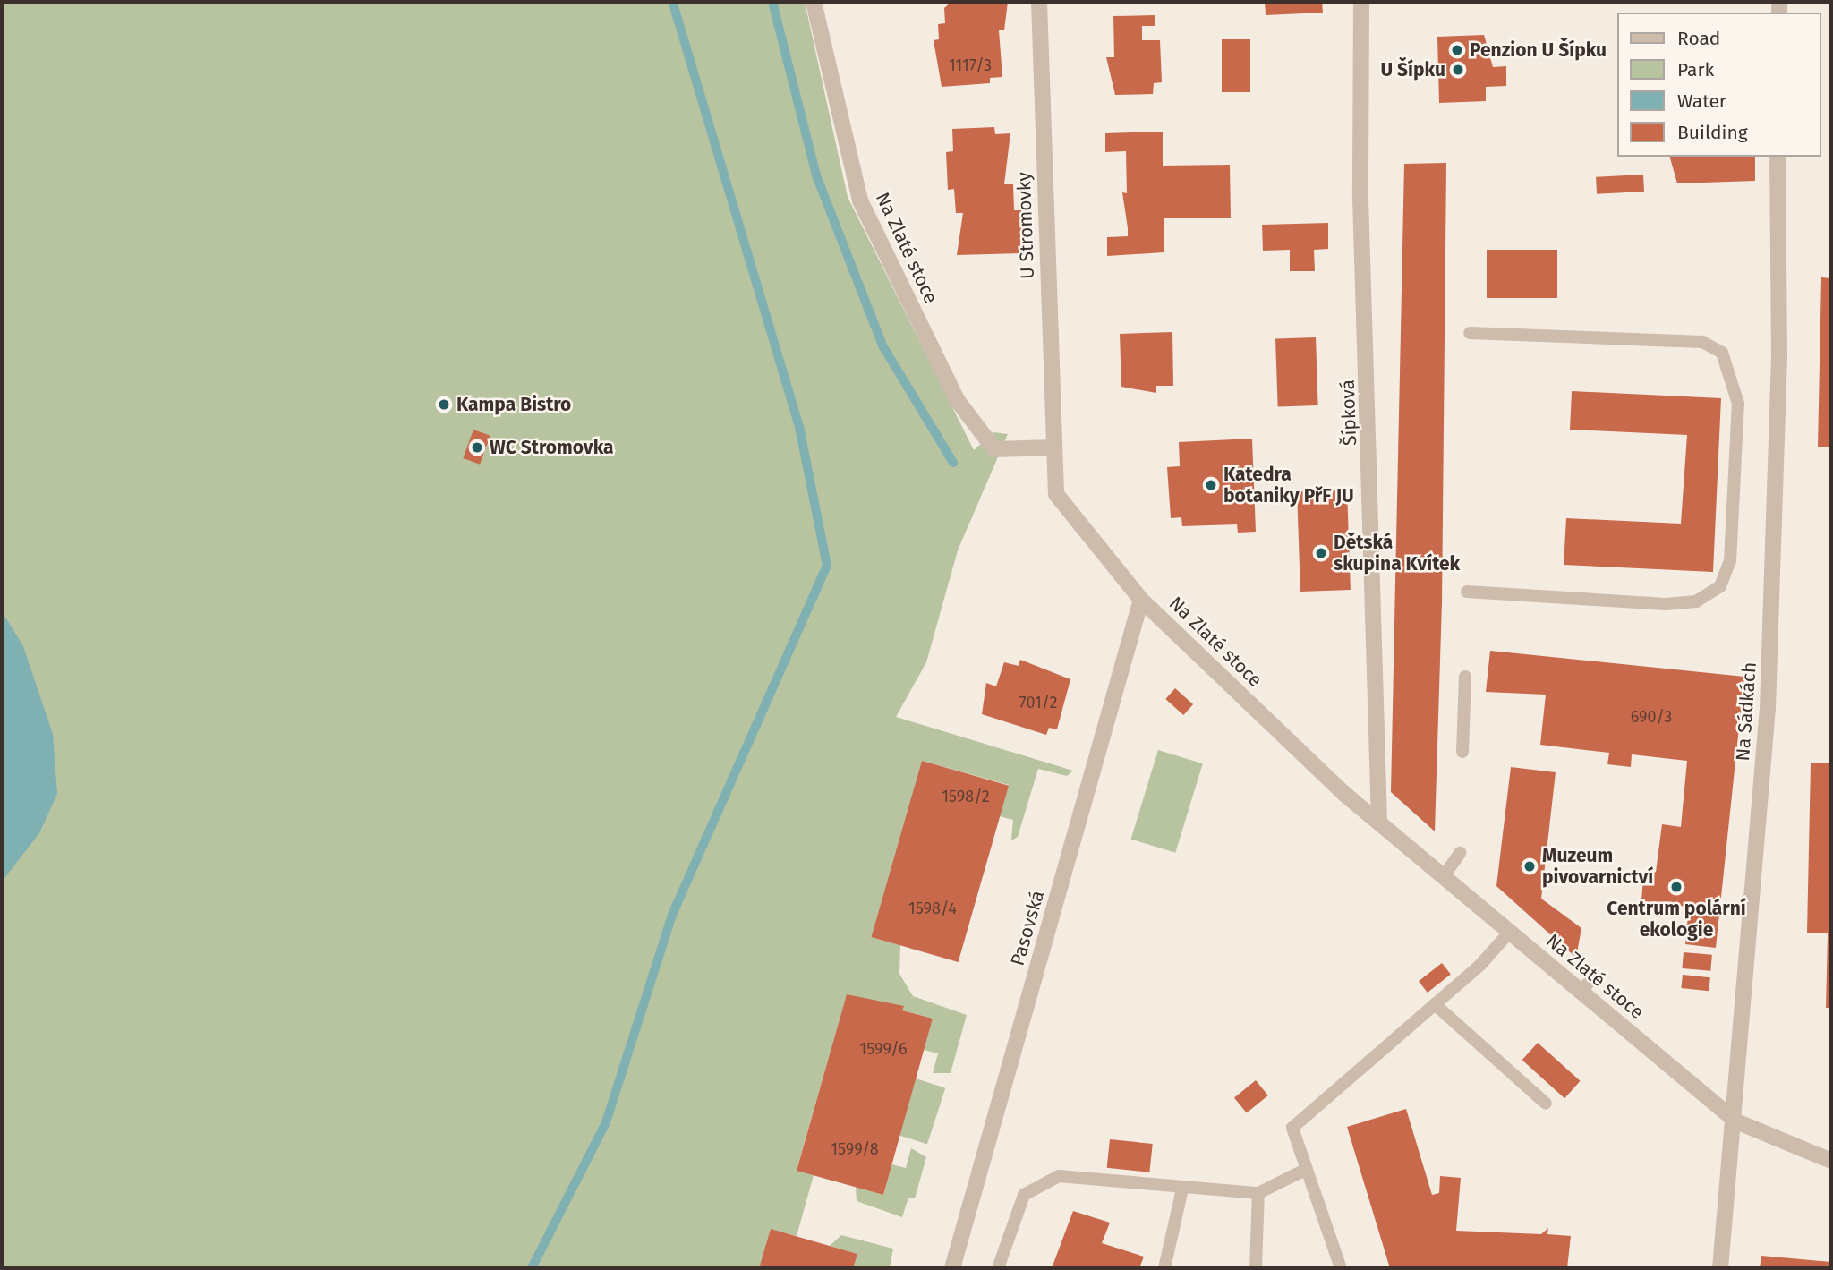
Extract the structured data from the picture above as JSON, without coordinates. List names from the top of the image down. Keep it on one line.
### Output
{"streets":{"street":["U Stromovky","Na Zlaté stoce","Šípková","Na Sádkách","Pasovská"]},"crossings":[["U Stromovky","Na Zlaté stoce"],["Na Zlaté stoce","Šípková"],["Na Zlaté stoce","Na Sádkách"],["Na Zlaté stoce","Pasovská"]],"places":["Penzion U Šípku","U Šípku","Kampa Bistro","WC Stromovka","Katedra botaniky PřF JU","Dětská skupina Kvítek","Muzeum pivovarnictví","Centrum polární ekologie"],"house_numbers":["1117/3","701/2","690/3","1598/2","1598/4","1599/6","1599/8"],"legend":["Road","Park","Water","Building"]}
